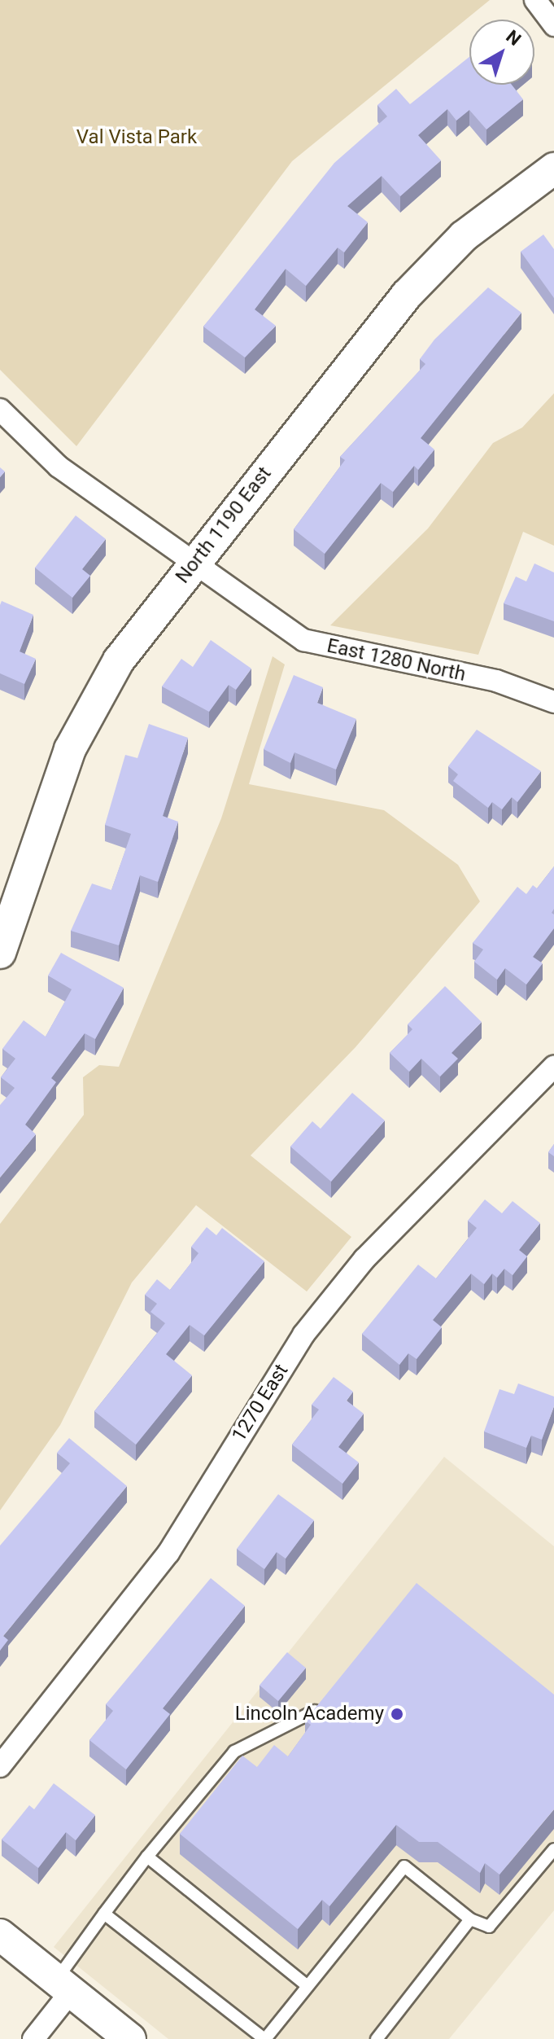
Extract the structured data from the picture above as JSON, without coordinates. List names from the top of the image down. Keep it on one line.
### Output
{"streets":{"street":["North 1190 East","East 1280 North","1270 East"]},"crossings":[["North 1190 East","East 1280 North"]],"parks":["Val Vista Park"],"places":["Lincoln Academy"],"north":"top right"}
